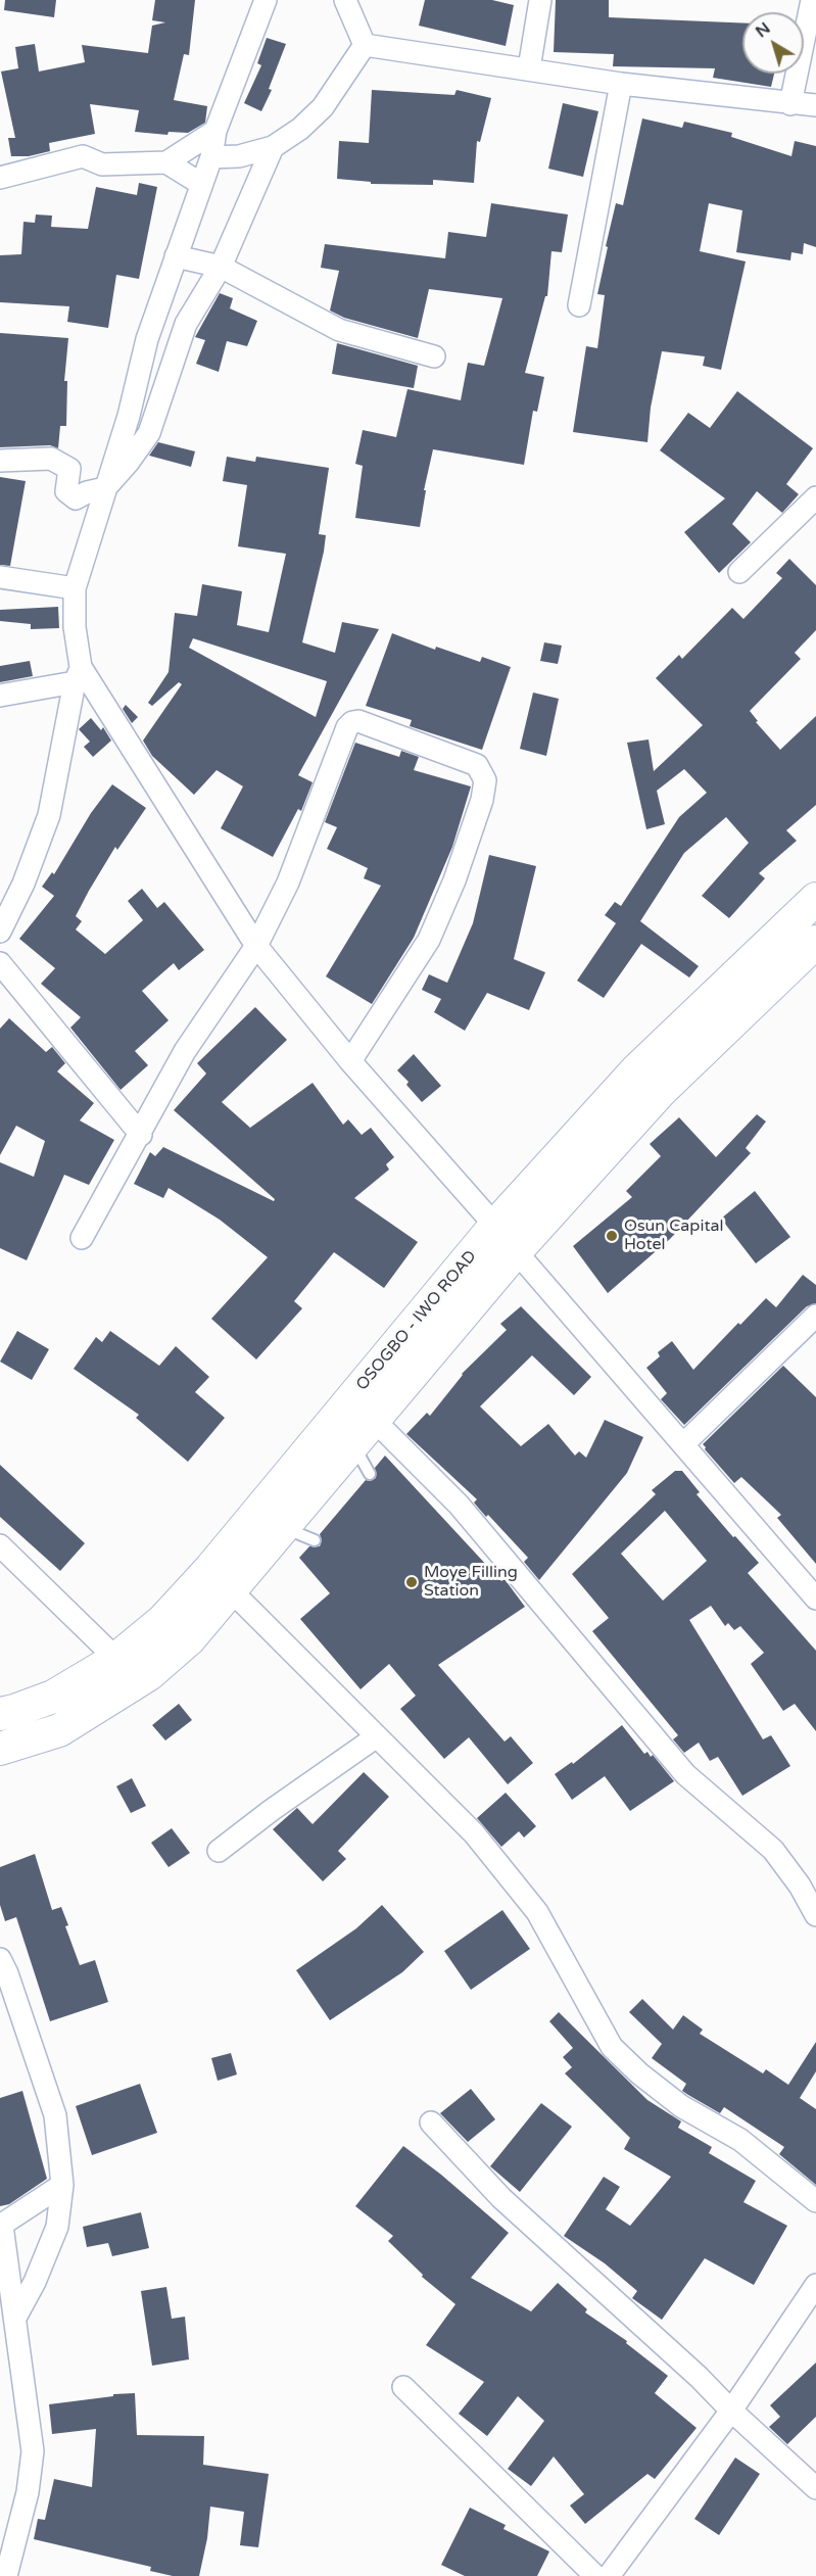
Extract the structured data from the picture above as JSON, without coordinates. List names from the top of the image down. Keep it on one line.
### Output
{"streets":{"main road":["OSOGBO - IWO ROAD"]},"places":["Osun Capital Hotel","Moye Filling Station"],"north":"top left"}
